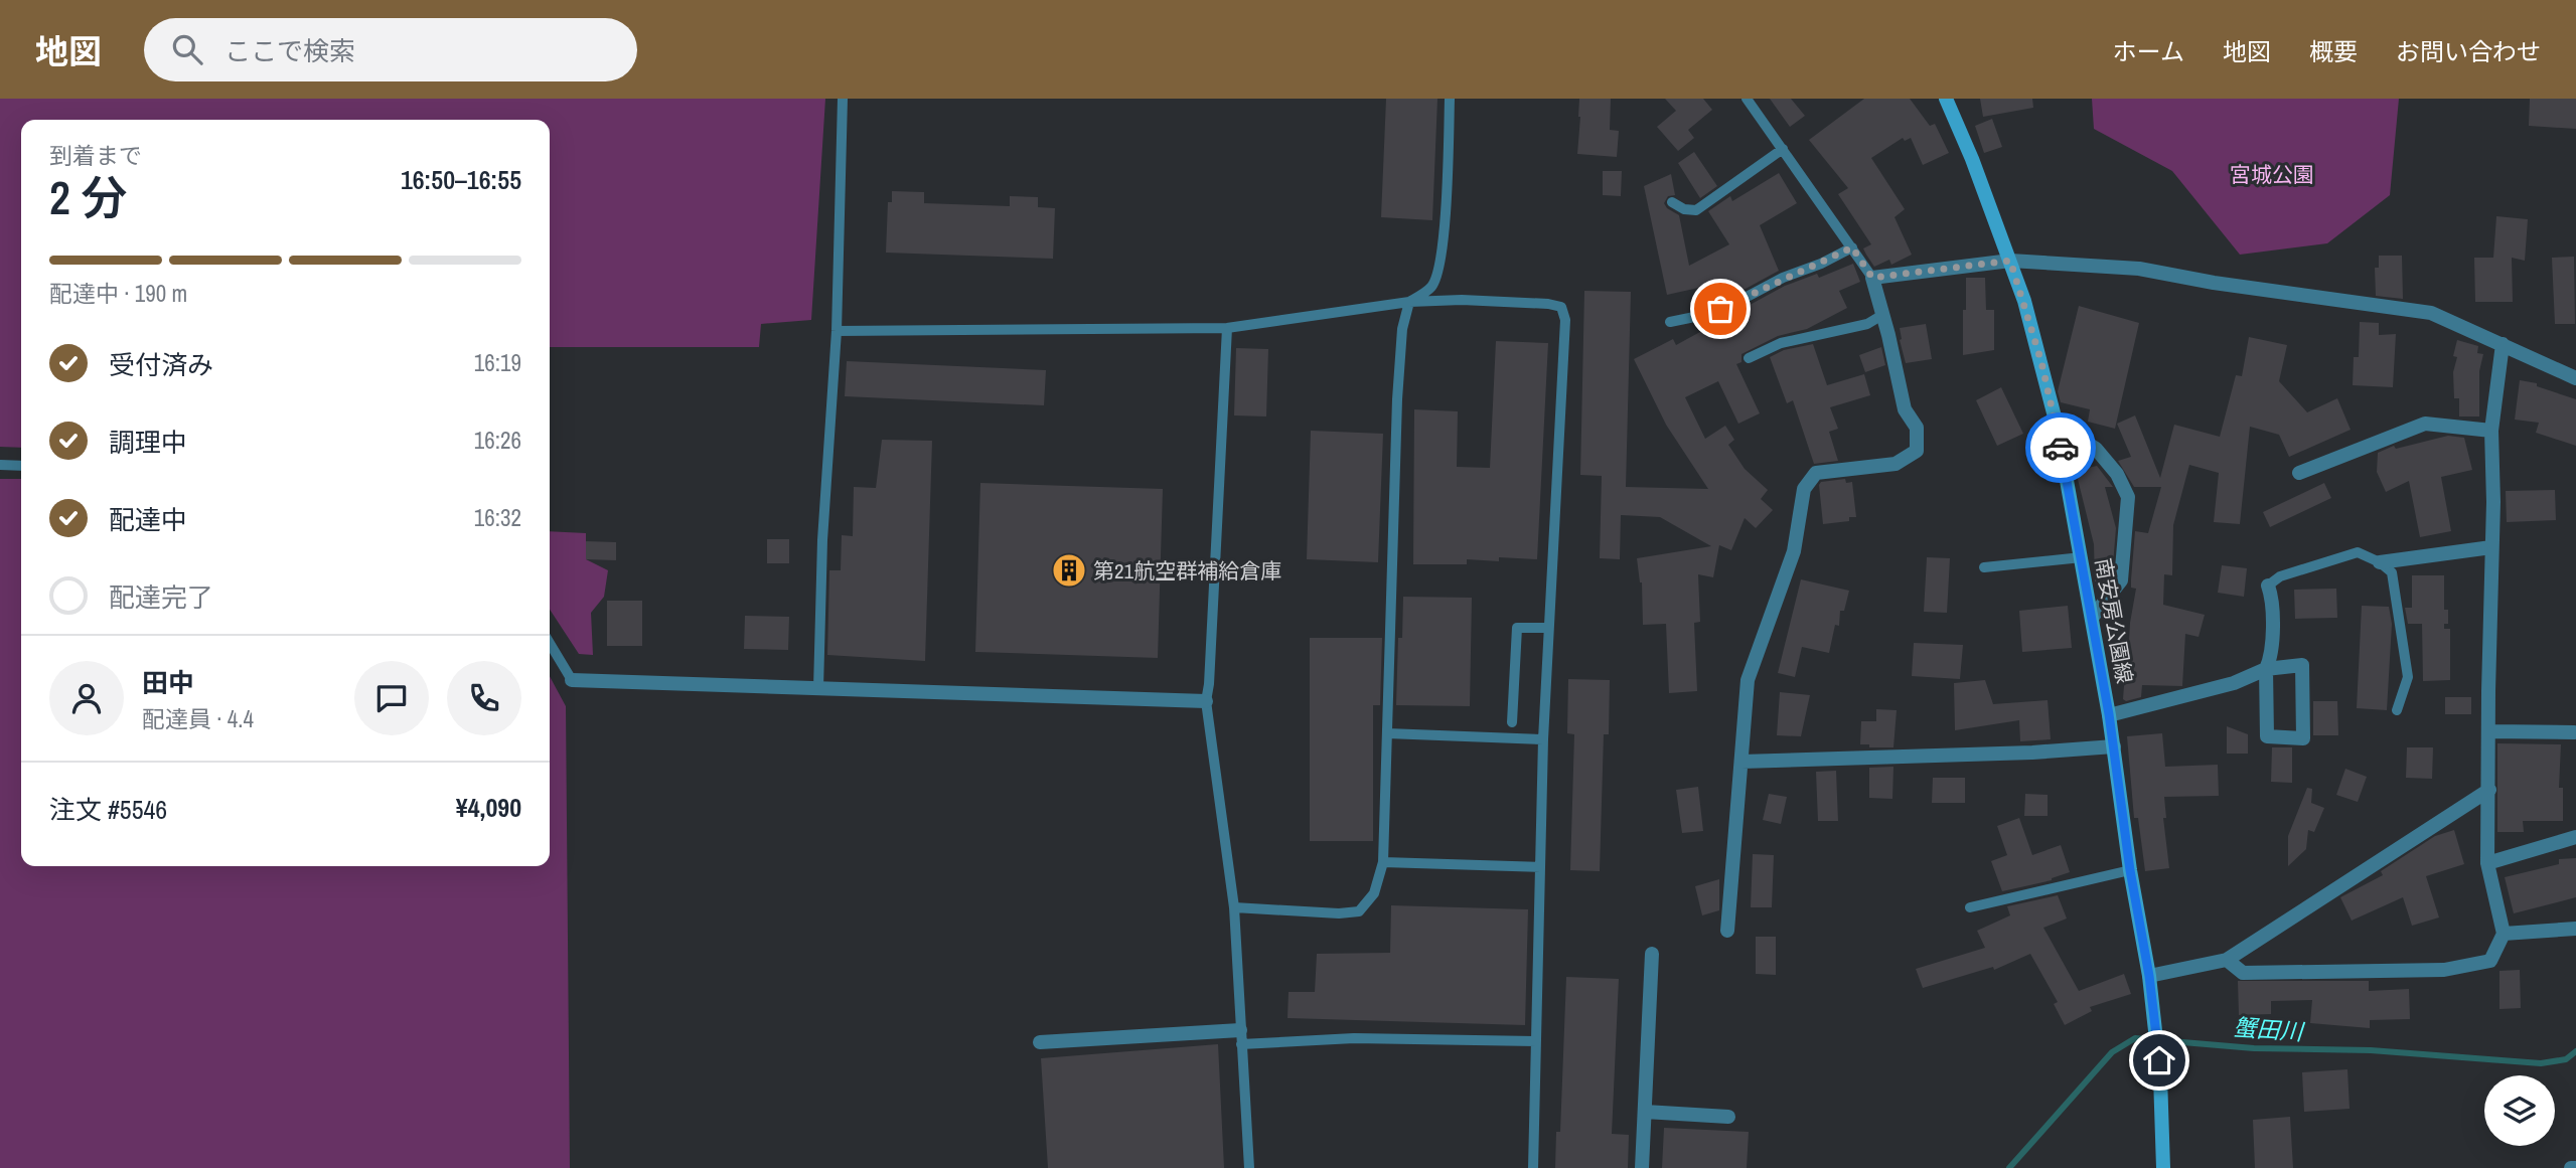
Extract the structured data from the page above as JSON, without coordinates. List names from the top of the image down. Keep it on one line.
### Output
{"streets":{"main road":["南安房公園線"]},"water":["蟹田川"],"parks":["宮城公園"],"places":{"building":["第21航空群補給倉庫"]},"page":{"header":"地図","search":"ここで検索","nav":["ホーム","地図","概要","お問い合わせ"],"heading":["2 分","到着まで","16:50–16:55"],"panel":["田中","配達員 · 4.4","注文 #5546","¥4,090"],"bar":"配達中 · 190 m","list":[["受付済み","16:19"],["調理中","16:26"],["配達中","16:32"],"配達完了"]}}
